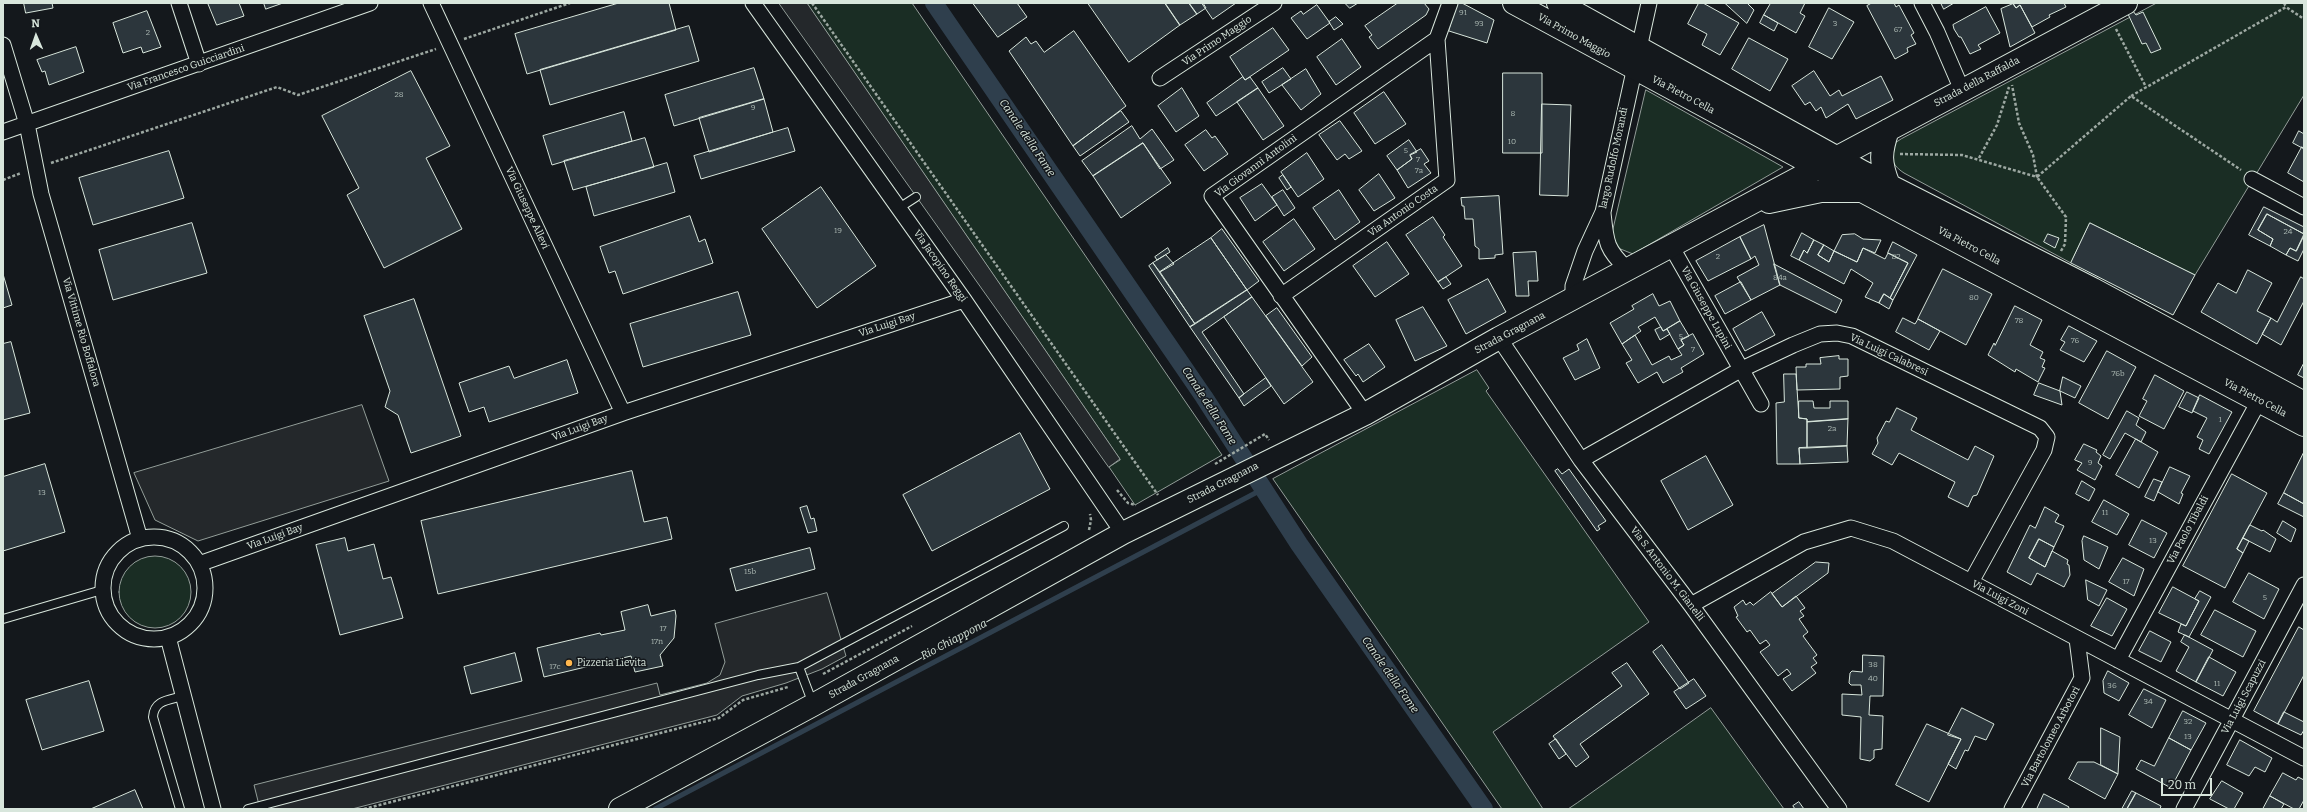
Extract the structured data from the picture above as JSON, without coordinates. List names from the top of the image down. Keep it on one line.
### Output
{"streets":{"street":["Via Primo Maggio","Via Francesco Guicciardini","Strada della Raffalda","Via Pietro Cella","largo Rudolfo Morandi","Via Giovanni Antolini","Via Giuseppe Allevi","Via Antonio Costa","Via Jacopino Reggi","Via Giuseppe Lupini","Via Luigi Bay","Via Vittime Rio Boffalora","Strada Gragnana","Via Luigi Calabresi","Via Paolo Tibaldi","Via S. Antonio M. Gianelli","Via Luigi Zoni","Via Luigi Scapuzzi","Via Bartolomeo Arbotori"]},"crossings":[["Via Primo Maggio","Via Pietro Cella"],["Via Primo Maggio","largo Rudolfo Morandi"],["Via Francesco Guicciardini","Via Vittime Rio Boffalora"],["Strada della Raffalda","Via Pietro Cella"],["Strada della Raffalda","Strada Gragnana"],["Via Pietro Cella","largo Rudolfo Morandi"],["Via Pietro Cella","Strada Gragnana"],["Via Pietro Cella","Via Paolo Tibaldi"],["largo Rudolfo Morandi","Strada Gragnana"],["Via Giovanni Antolini","Via Antonio Costa"],["Via Giovanni Antolini","Strada Gragnana"],["Via Giuseppe Allevi","Via Luigi Bay"],["Via Jacopino Reggi","Via Luigi Bay"],["Via Jacopino Reggi","Strada Gragnana"],["Via Giuseppe Lupini","Strada Gragnana"],["Via Giuseppe Lupini","Via Luigi Calabresi"],["Via Luigi Bay","Via Vittime Rio Boffalora"],["Strada Gragnana","Via S. Antonio M. Gianelli"],["Via Luigi Calabresi","Via S. Antonio M. Gianelli"],["Via Luigi Calabresi","Via Luigi Zoni"],["Via Paolo Tibaldi","Via Luigi Zoni"],["Via S. Antonio M. Gianelli","Via Luigi Zoni"],["Via Luigi Zoni","Via Luigi Scapuzzi"],["Via Luigi Zoni","Via Bartolomeo Arbotori"]],"water":["Canale della Fame","Rio Chiappona"],"places":["Pizzeria Lievita"],"house_numbers":["91","93","3","67","2","28","9","8","10","5","7","7a","19","24","2","82","84a","80","78","5","76","7","76b","1","2a","9","13","11","13","15b","17","5","17","17n","38","17c","40","11","36","34","32","13"],"scale_bar":"20 m","north":"top"}
